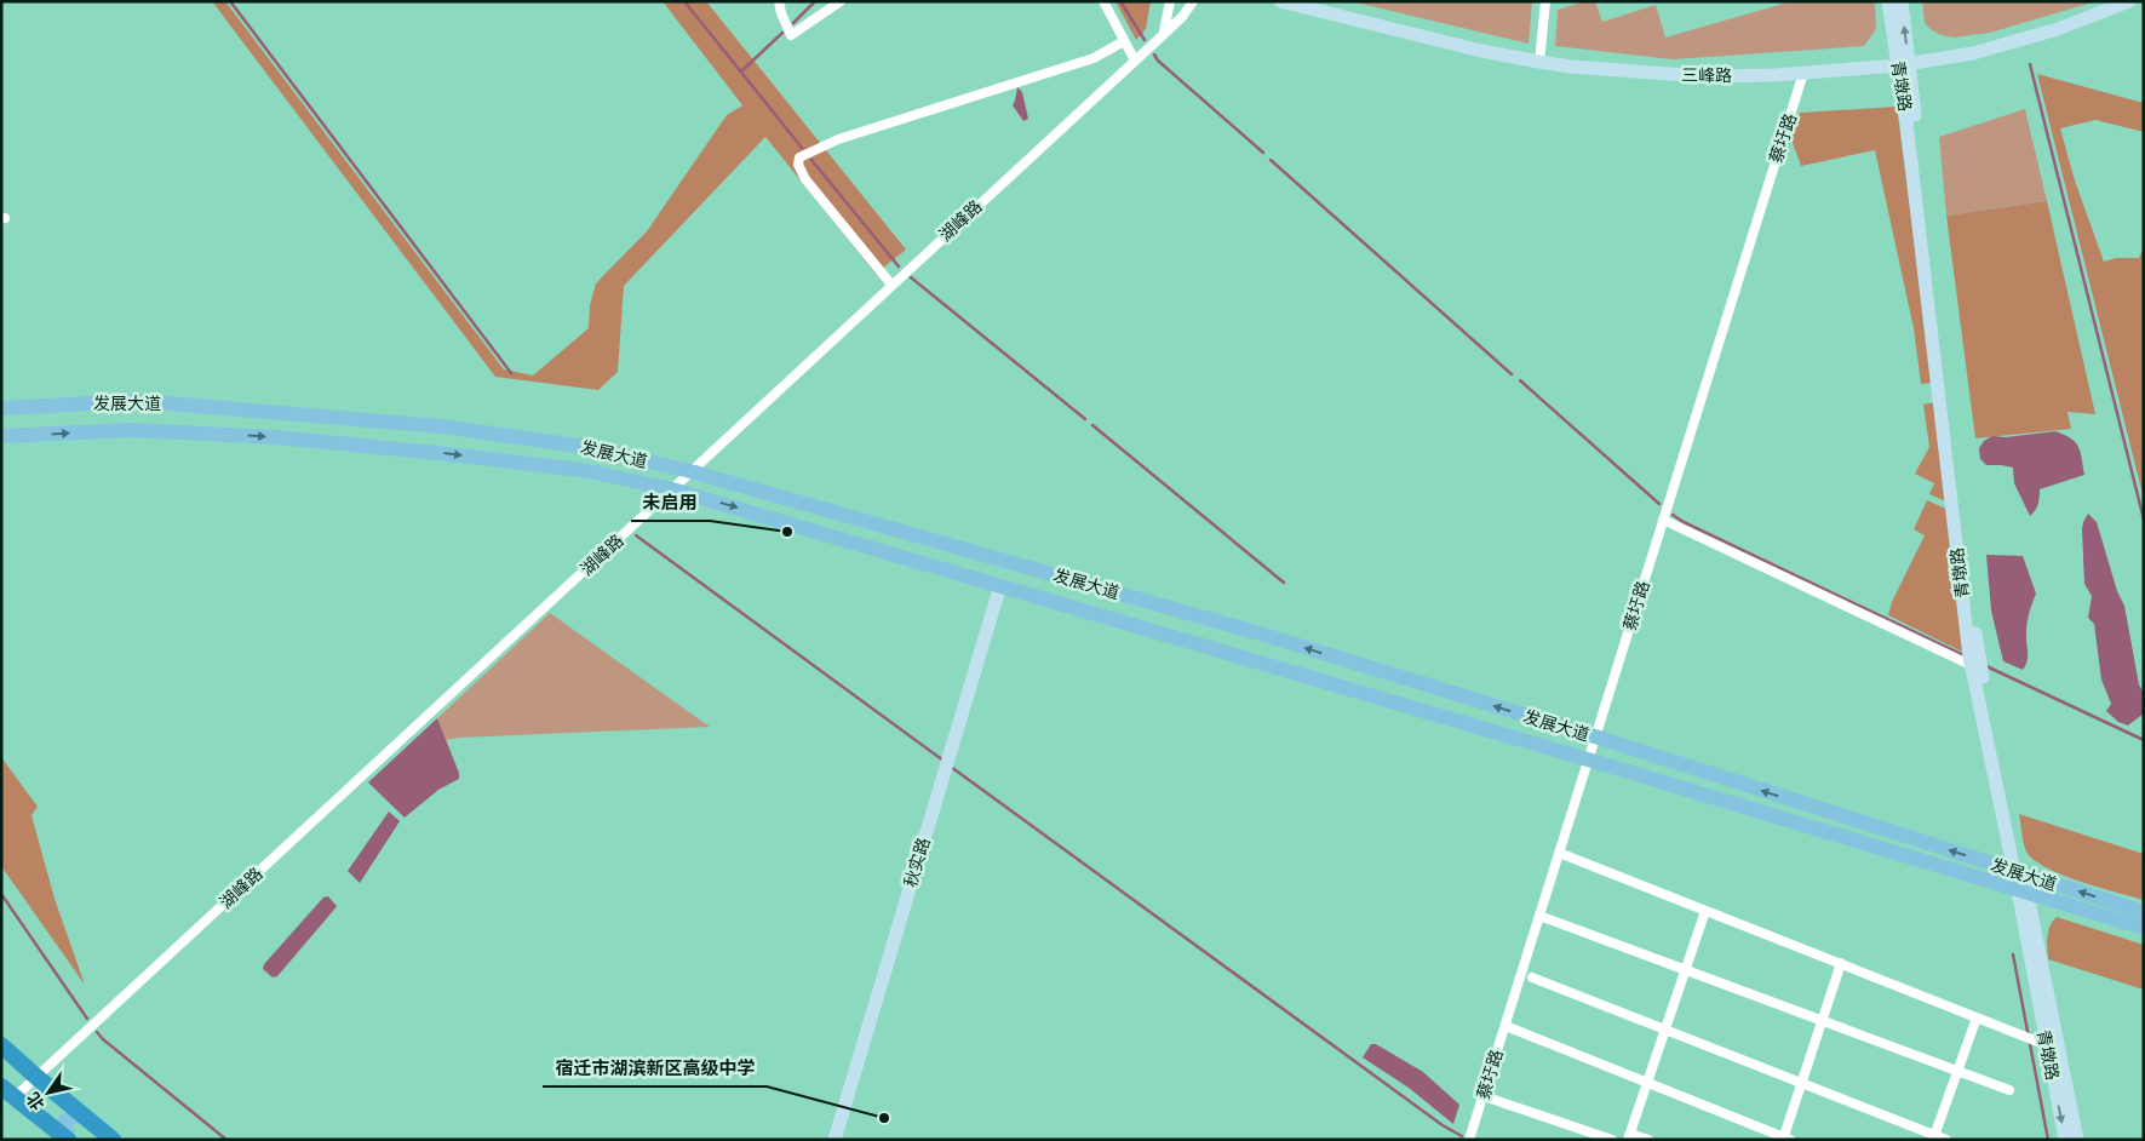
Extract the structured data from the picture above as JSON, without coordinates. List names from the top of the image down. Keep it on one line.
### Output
{"streets":{"main road":["三峰路","青墩路","发展大道","秋实路"],"street":["蔡圩路","湖峰路"]},"crossings":[["三峰路","青墩路"],["三峰路","蔡圩路"],["青墩路","发展大道"],["蔡圩路","发展大道"],["湖峰路","发展大道"],["发展大道","秋实路"]],"places":["未启用","宿迁市湖滨新区高级中学"],"north":"bottom left"}
